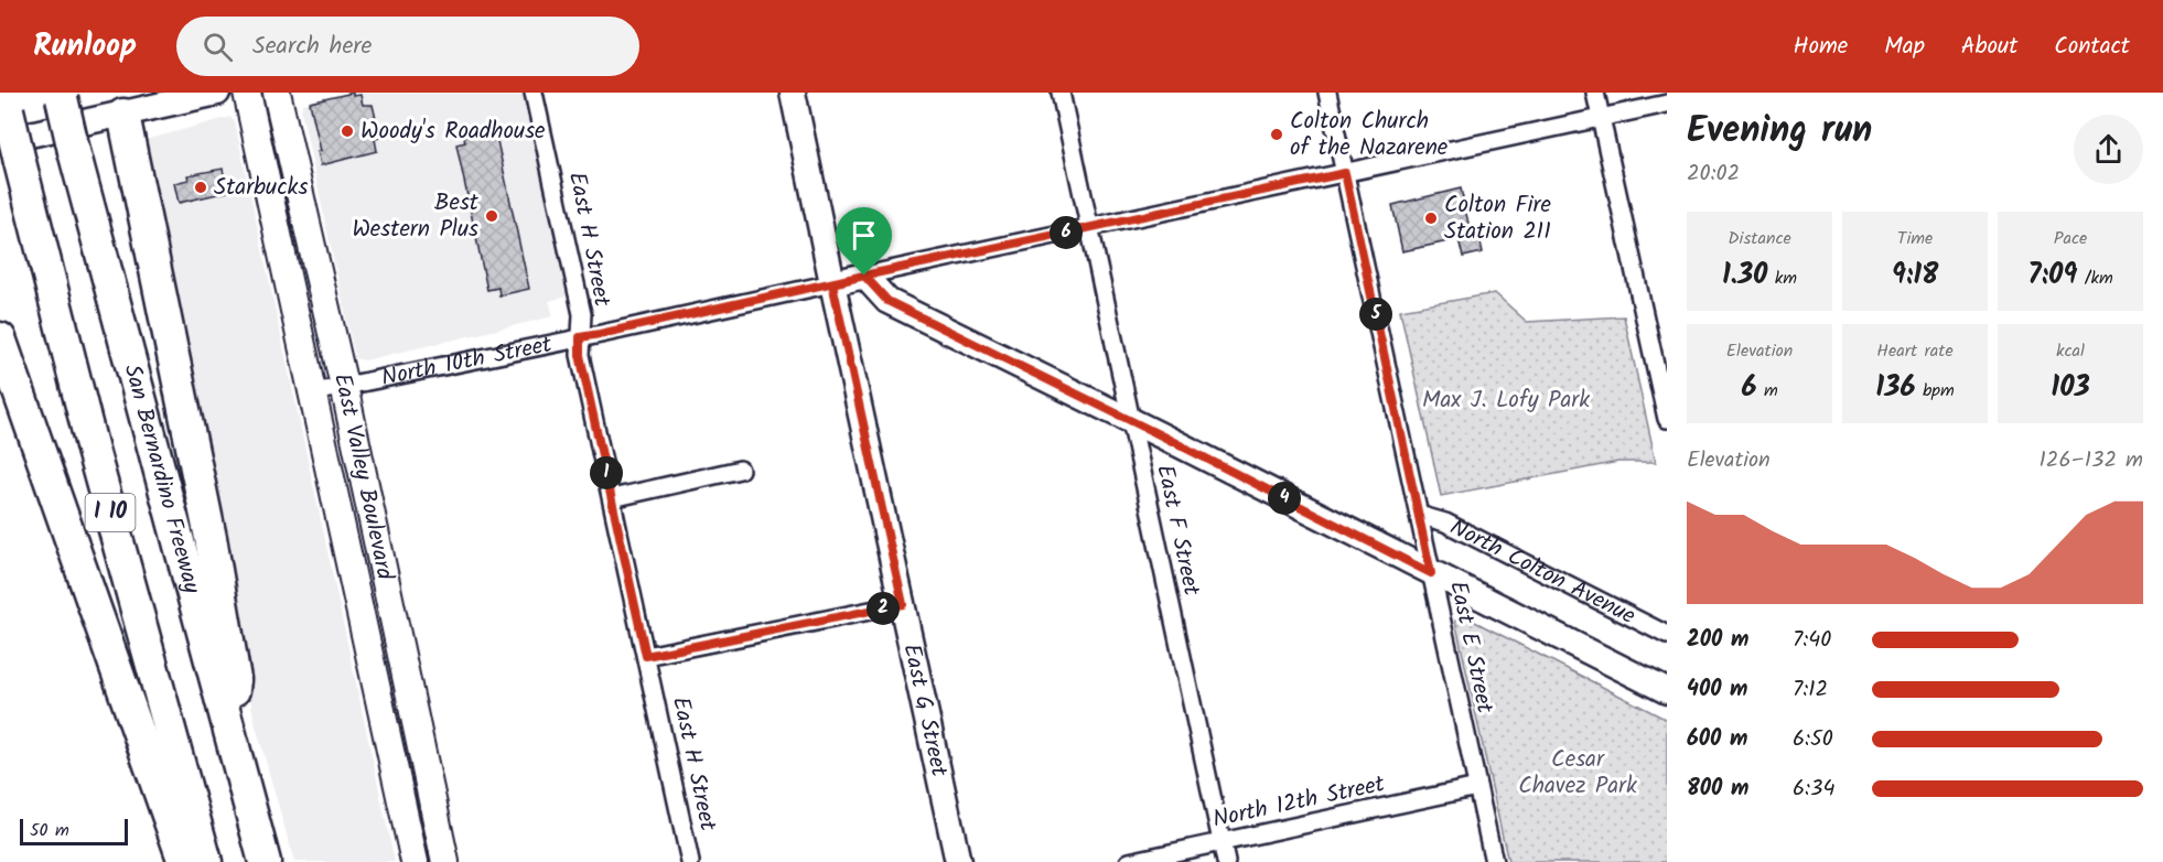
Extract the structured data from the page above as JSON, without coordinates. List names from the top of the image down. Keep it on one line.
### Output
{"streets":{"highway":["San Bernardino Freeway","I 10"],"main road":["East Valley Boulevard"],"street":["East H Street","North 10th Street","East F Street","North Colton Avenue","East E Street","East G Street","North 12th Street"]},"crossings":[["East H Street","North 10th Street"],["North 10th Street","East Valley Boulevard"],["North 10th Street","East F Street"],["North 10th Street","East E Street"],["North 10th Street","East G Street"],["East F Street","North 12th Street"],["North Colton Avenue","East E Street"],["East E Street","North 12th Street"]],"parks":["Max J. Lofy Park","Cesar Chavez Park"],"places":["Woody's Roadhouse","Colton Church of the Nazarene","Starbucks","Best Western Plus","Colton Fire Station 211"],"scale_bar":"50 m","page":{"header":"Runloop","search":"Search here","nav":["Home","Map","About","Contact"],"heading":["Evening run","20:02"],"stats":[["Distance","1.30 km"],["Time","9:18"],["Pace","7:09 /km"],["Elevation","6 m"],["Heart rate","136 bpm"],["kcal","103"]],"pins":["6","5","1","4","2"],"chart":["Elevation","126–132 m"],"list":[{"name":"200 m","note":"7:40"},{"name":"400 m","note":"7:12"},{"name":"600 m","note":"6:50"},{"name":"800 m","note":"6:34"}],"scale":"50 m"}}
